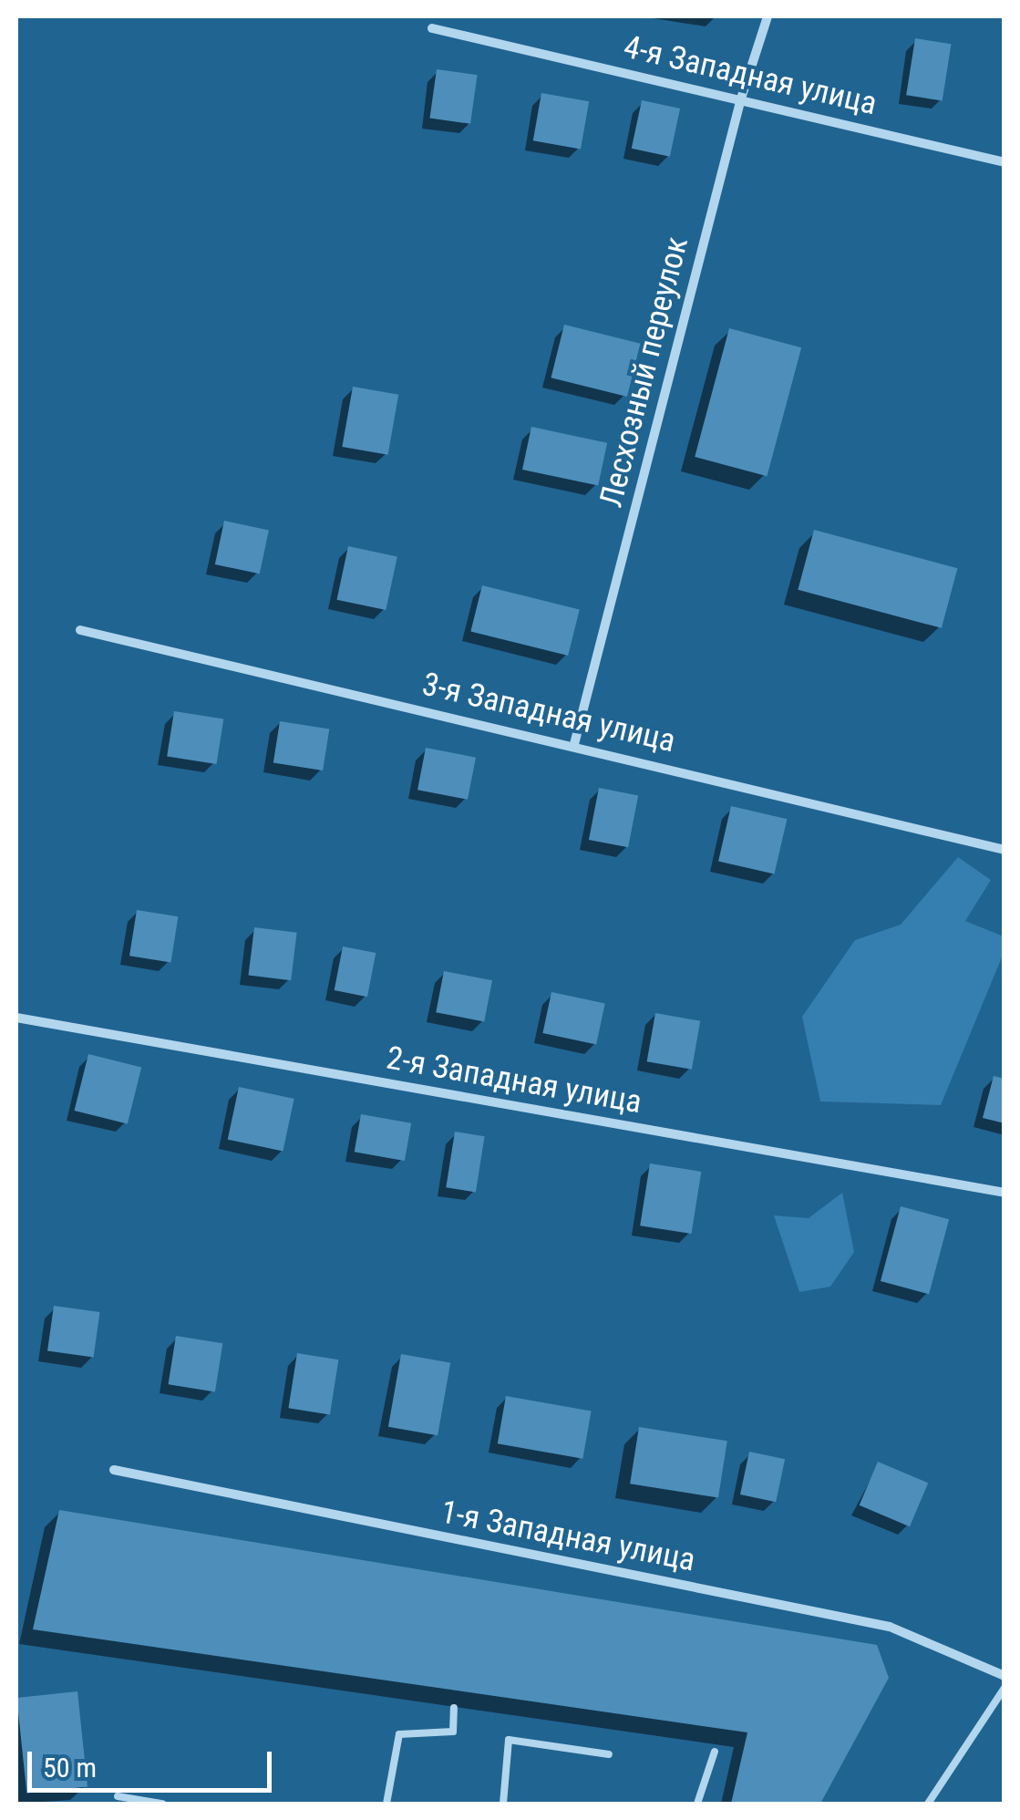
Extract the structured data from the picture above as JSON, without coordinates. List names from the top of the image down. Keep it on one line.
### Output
{"streets":{"street":["4-я Западная улица","Лесхозный переулок","3-я Западная улица","2-я Западная улица","1-я Западная улица"]},"crossings":[["4-я Западная улица","Лесхозный переулок"],["Лесхозный переулок","3-я Западная улица"]],"scale_bar":"50 m"}
